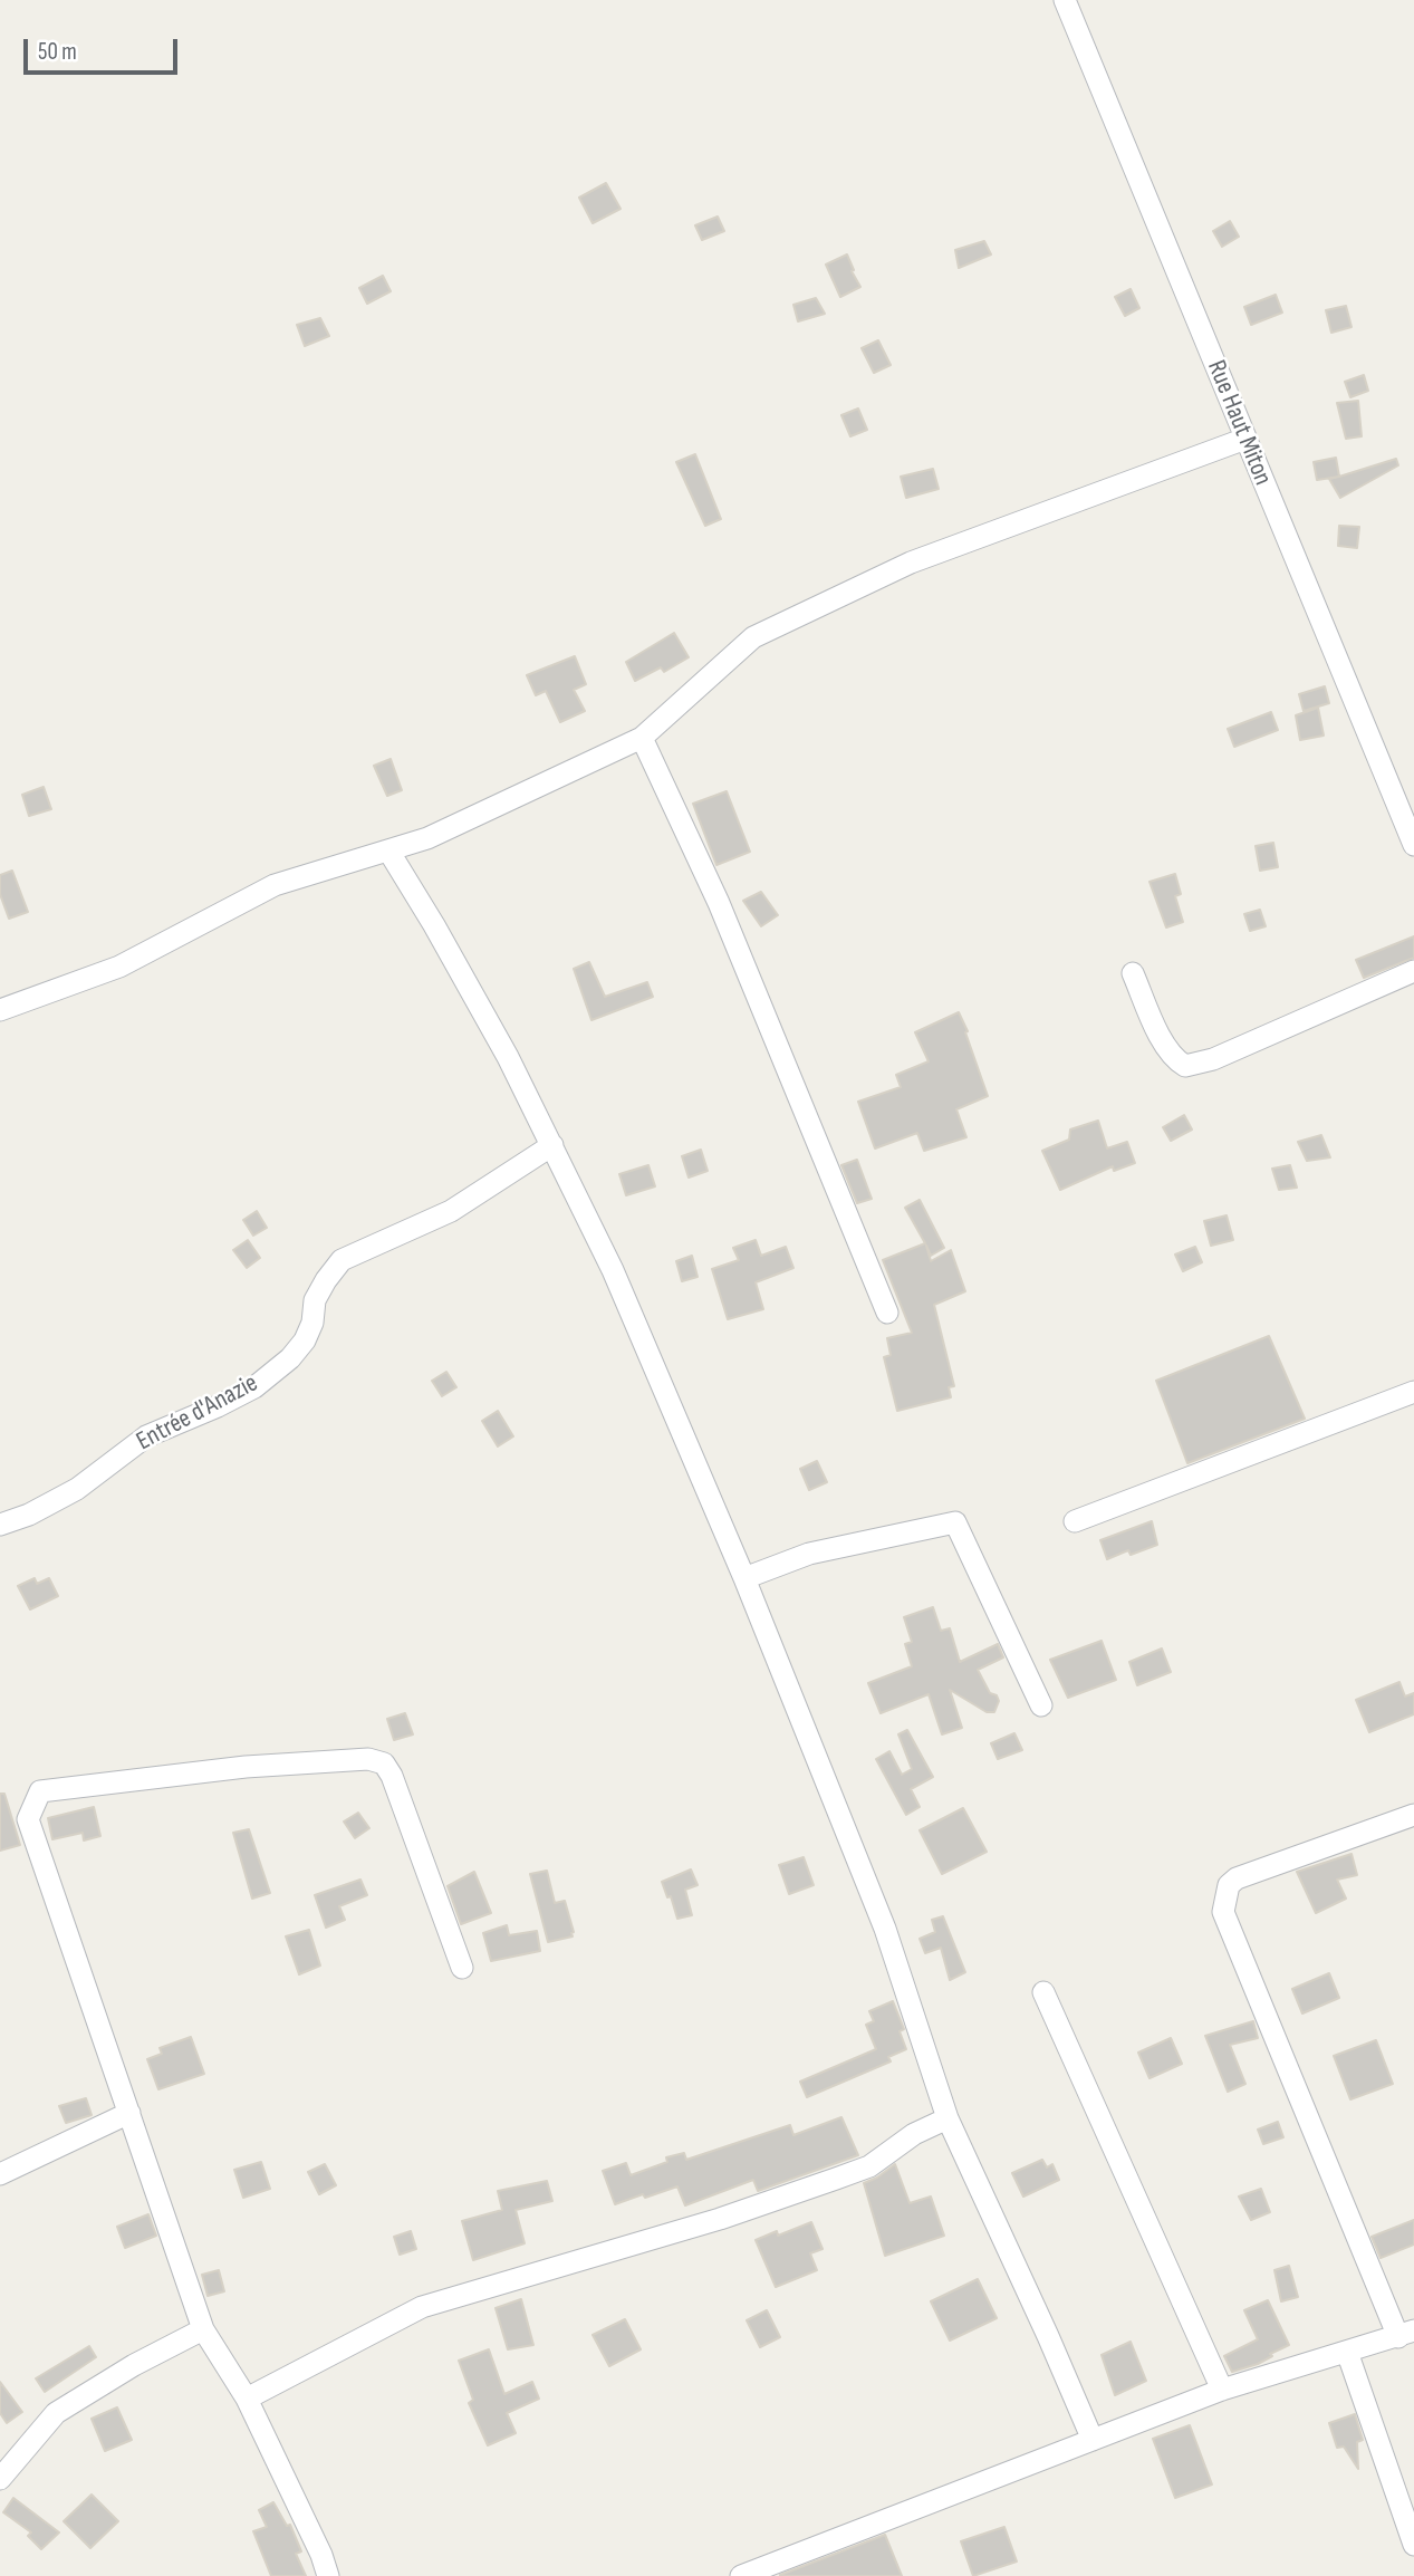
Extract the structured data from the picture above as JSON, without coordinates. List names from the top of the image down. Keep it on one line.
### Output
{"streets":{"street":["Rue Haut Miton","Entrée d'Anazie"]},"scale_bar":"50 m"}
